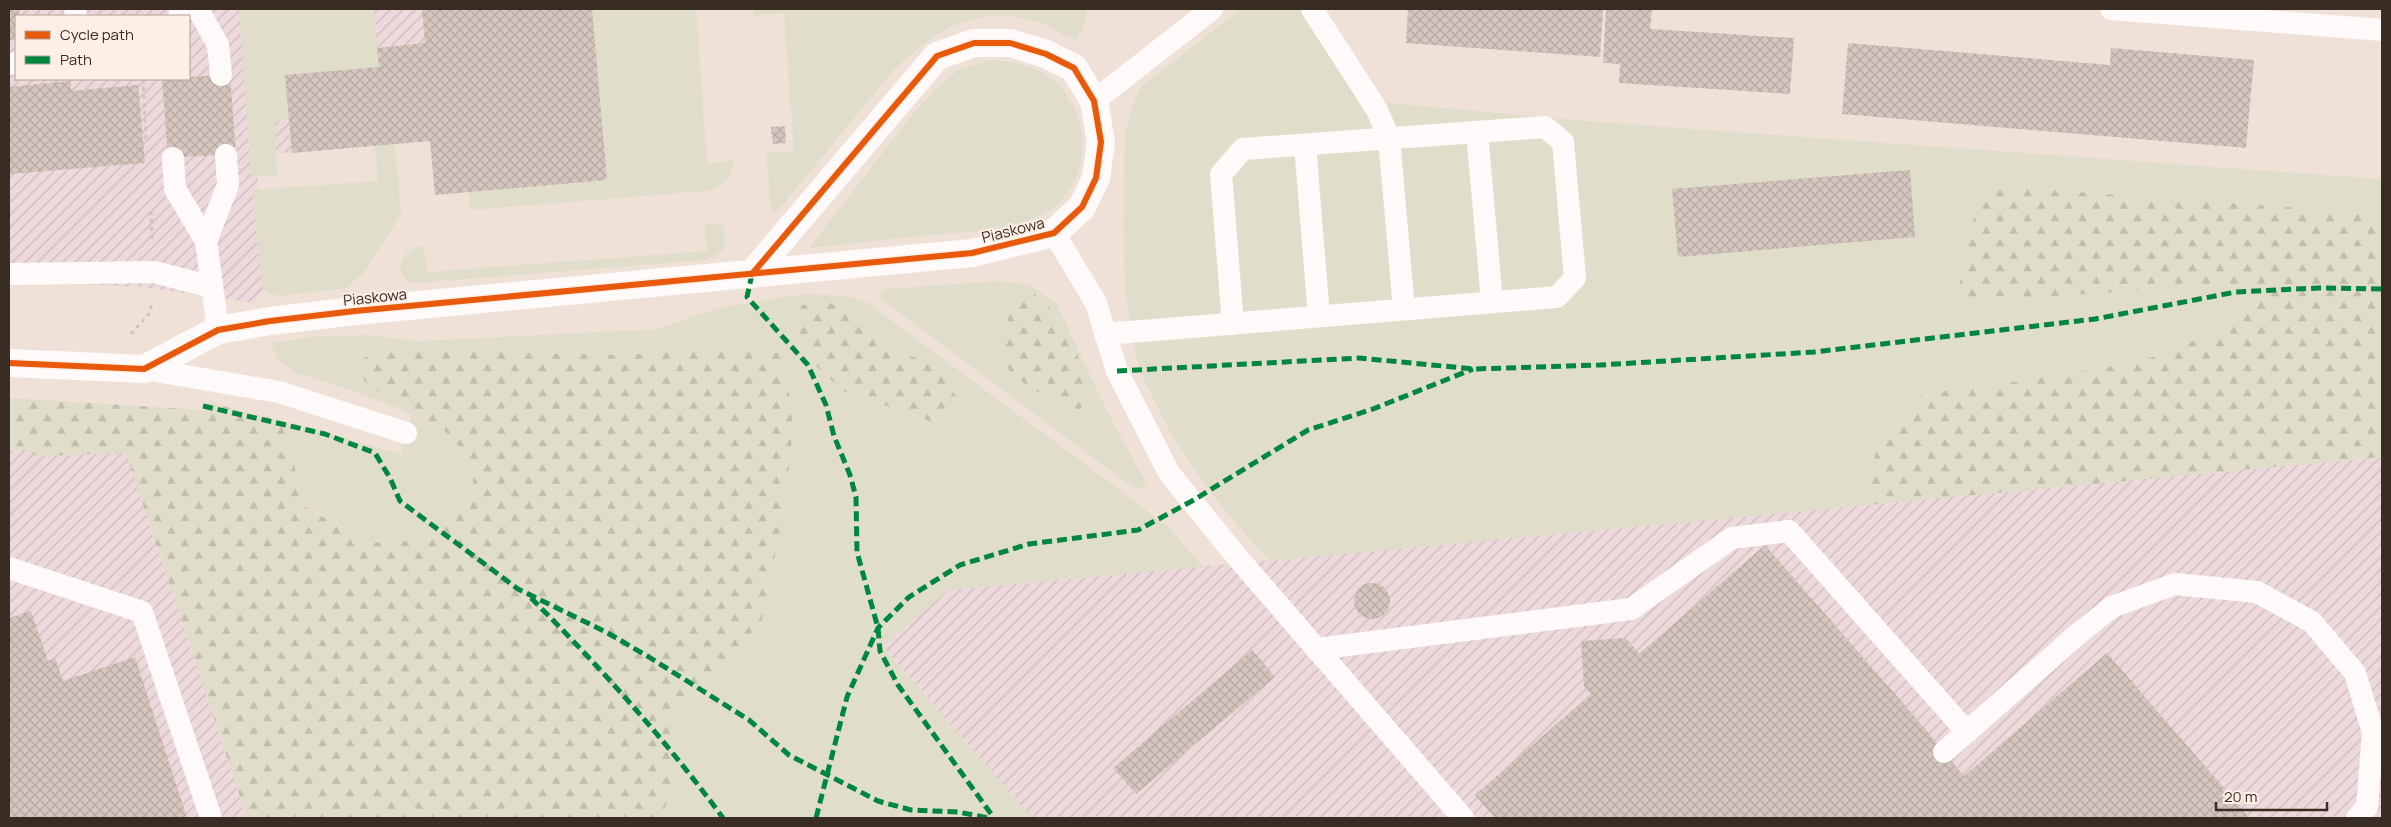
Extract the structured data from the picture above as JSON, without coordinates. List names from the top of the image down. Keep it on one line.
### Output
{"streets":{"street":["Piaskowa"]},"legend":["Cycle path","Path"],"scale_bar":"20 m"}
